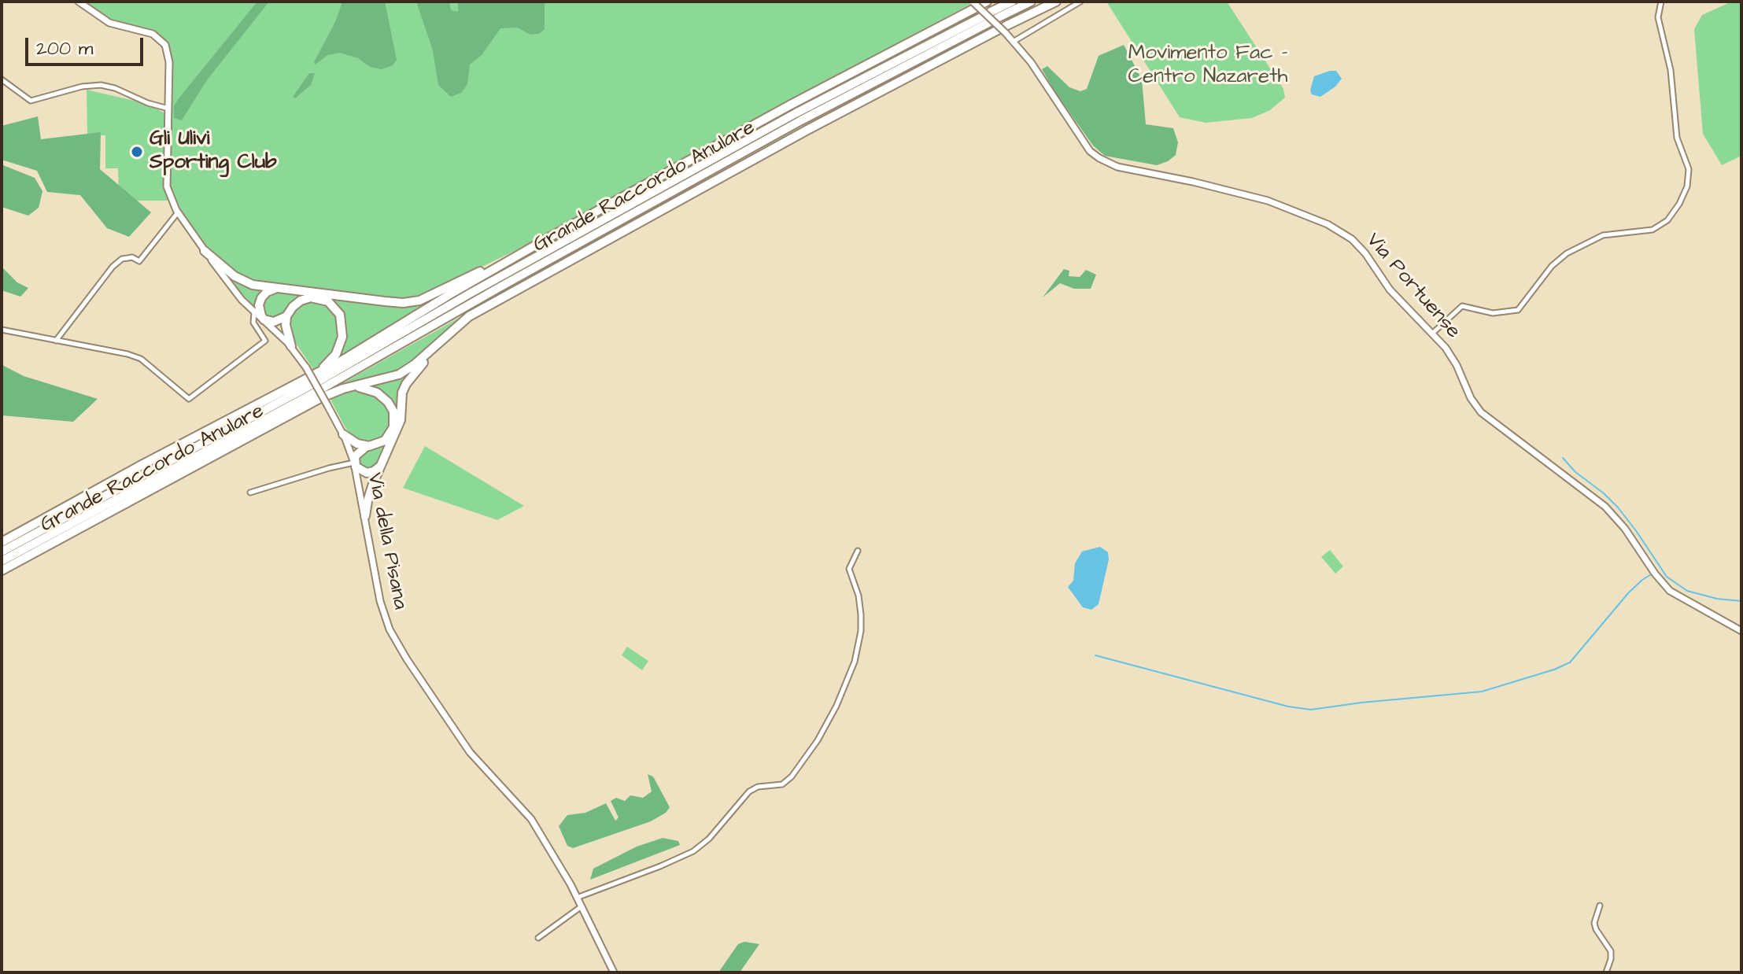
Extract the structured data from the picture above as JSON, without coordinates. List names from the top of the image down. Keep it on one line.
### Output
{"streets":{"highway":["Grande Raccordo Anulare"],"main road":["Via Portuense","Via della Pisana"]},"crossings":[["Grande Raccordo Anulare","Via Portuense"]],"parks":["Movimento Fac - Centro Nazareth"],"places":["Gli Ulivi Sporting Club"],"scale_bar":"200 m"}
